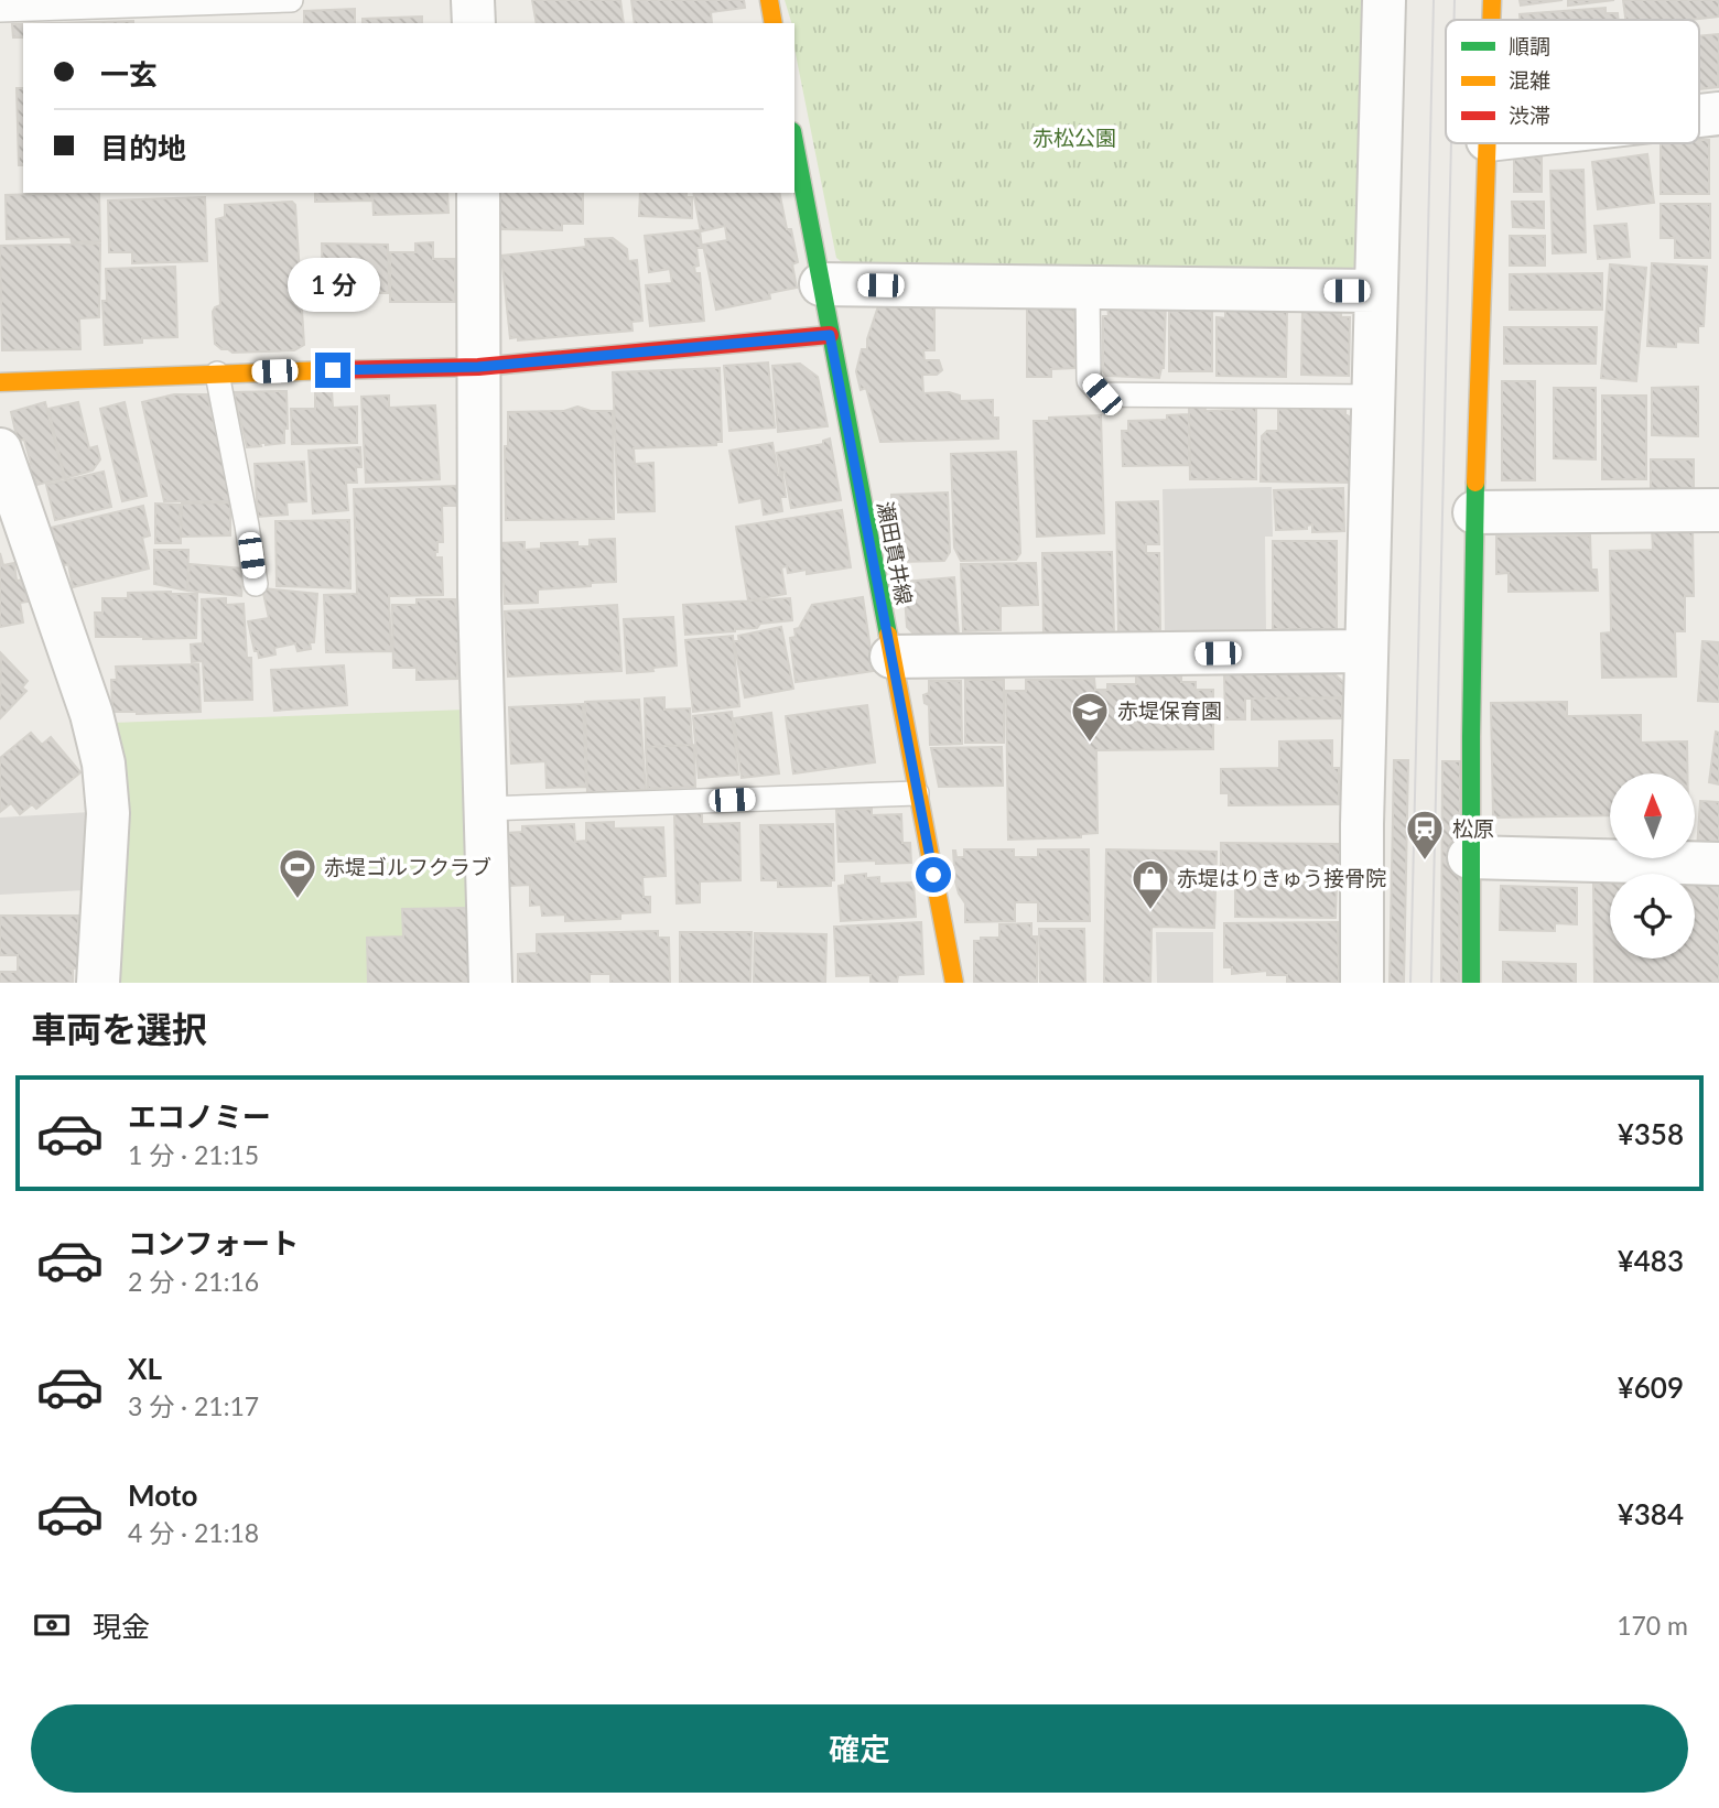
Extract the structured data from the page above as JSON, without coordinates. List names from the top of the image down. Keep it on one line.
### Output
{"streets":{"street":["瀬田貫井線"]},"parks":["赤松公園"],"places":{"school or university":["赤堤保育園"],"station":["松原"],"sports":["赤堤ゴルフクラブ"],"shop":["赤堤はりきゅう接骨院"]},"legend":["順調","混雑","渋滞"],"north":"top","page":{"banner":["一玄","目的地"],"bubble":"1 分","heading":"車両を選択","list":[{"name":"エコノミー","note":"1 分 · 21:15","value":"¥358"},{"name":"コンフォート","note":"2 分 · 21:16","value":"¥483"},{"name":"XL","note":"3 分 · 21:17","value":"¥609"},{"name":"Moto","note":"4 分 · 21:18","value":"¥384"}],"pay":["現金","170 m"],"buttons":"確定"}}
